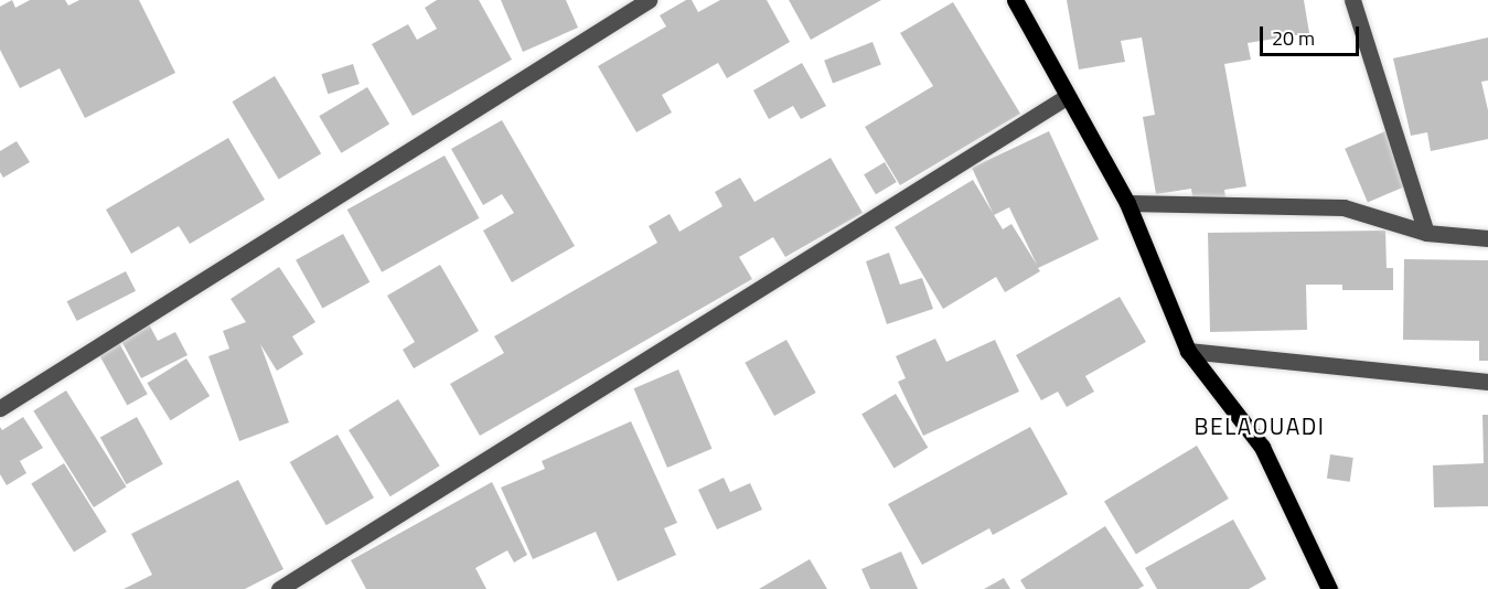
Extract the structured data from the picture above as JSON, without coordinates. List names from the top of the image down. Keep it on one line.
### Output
{"districts":["BELAOUADI"],"scale_bar":"20 m"}
